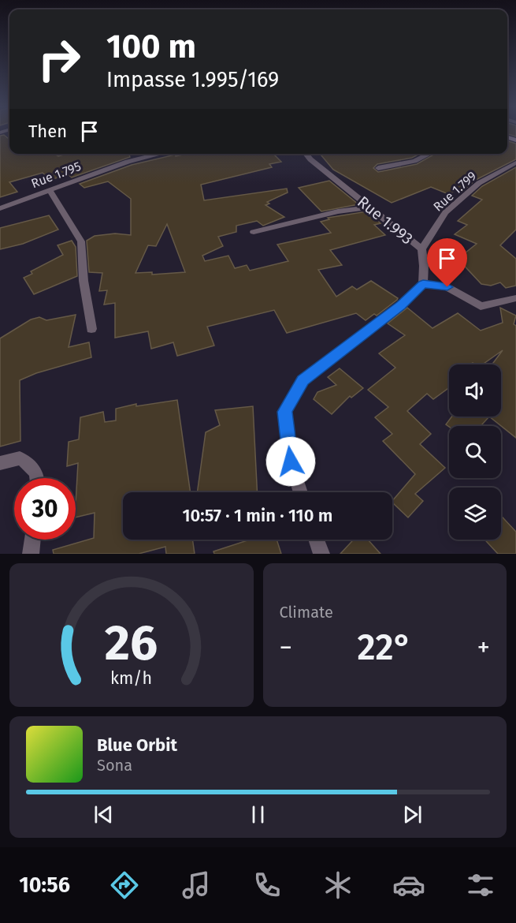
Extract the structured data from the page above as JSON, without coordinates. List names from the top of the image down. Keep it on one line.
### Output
{"streets":{"street":["Rue 1.795","Rue 1.799","Rue 1.993"]},"crossings":[["Rue 1.799","Rue 1.993"]],"page":{"turn":["100 m","Impasse 1.995/169"],"then":"Then","limit":"30","trip":"10:57 · 1 min · 110 m","tile":"Climate","heat":["−","22°","+"],"song":["Blue Orbit","Sona"],"tabs":"10:56","gauge":["26","km/h"]}}
